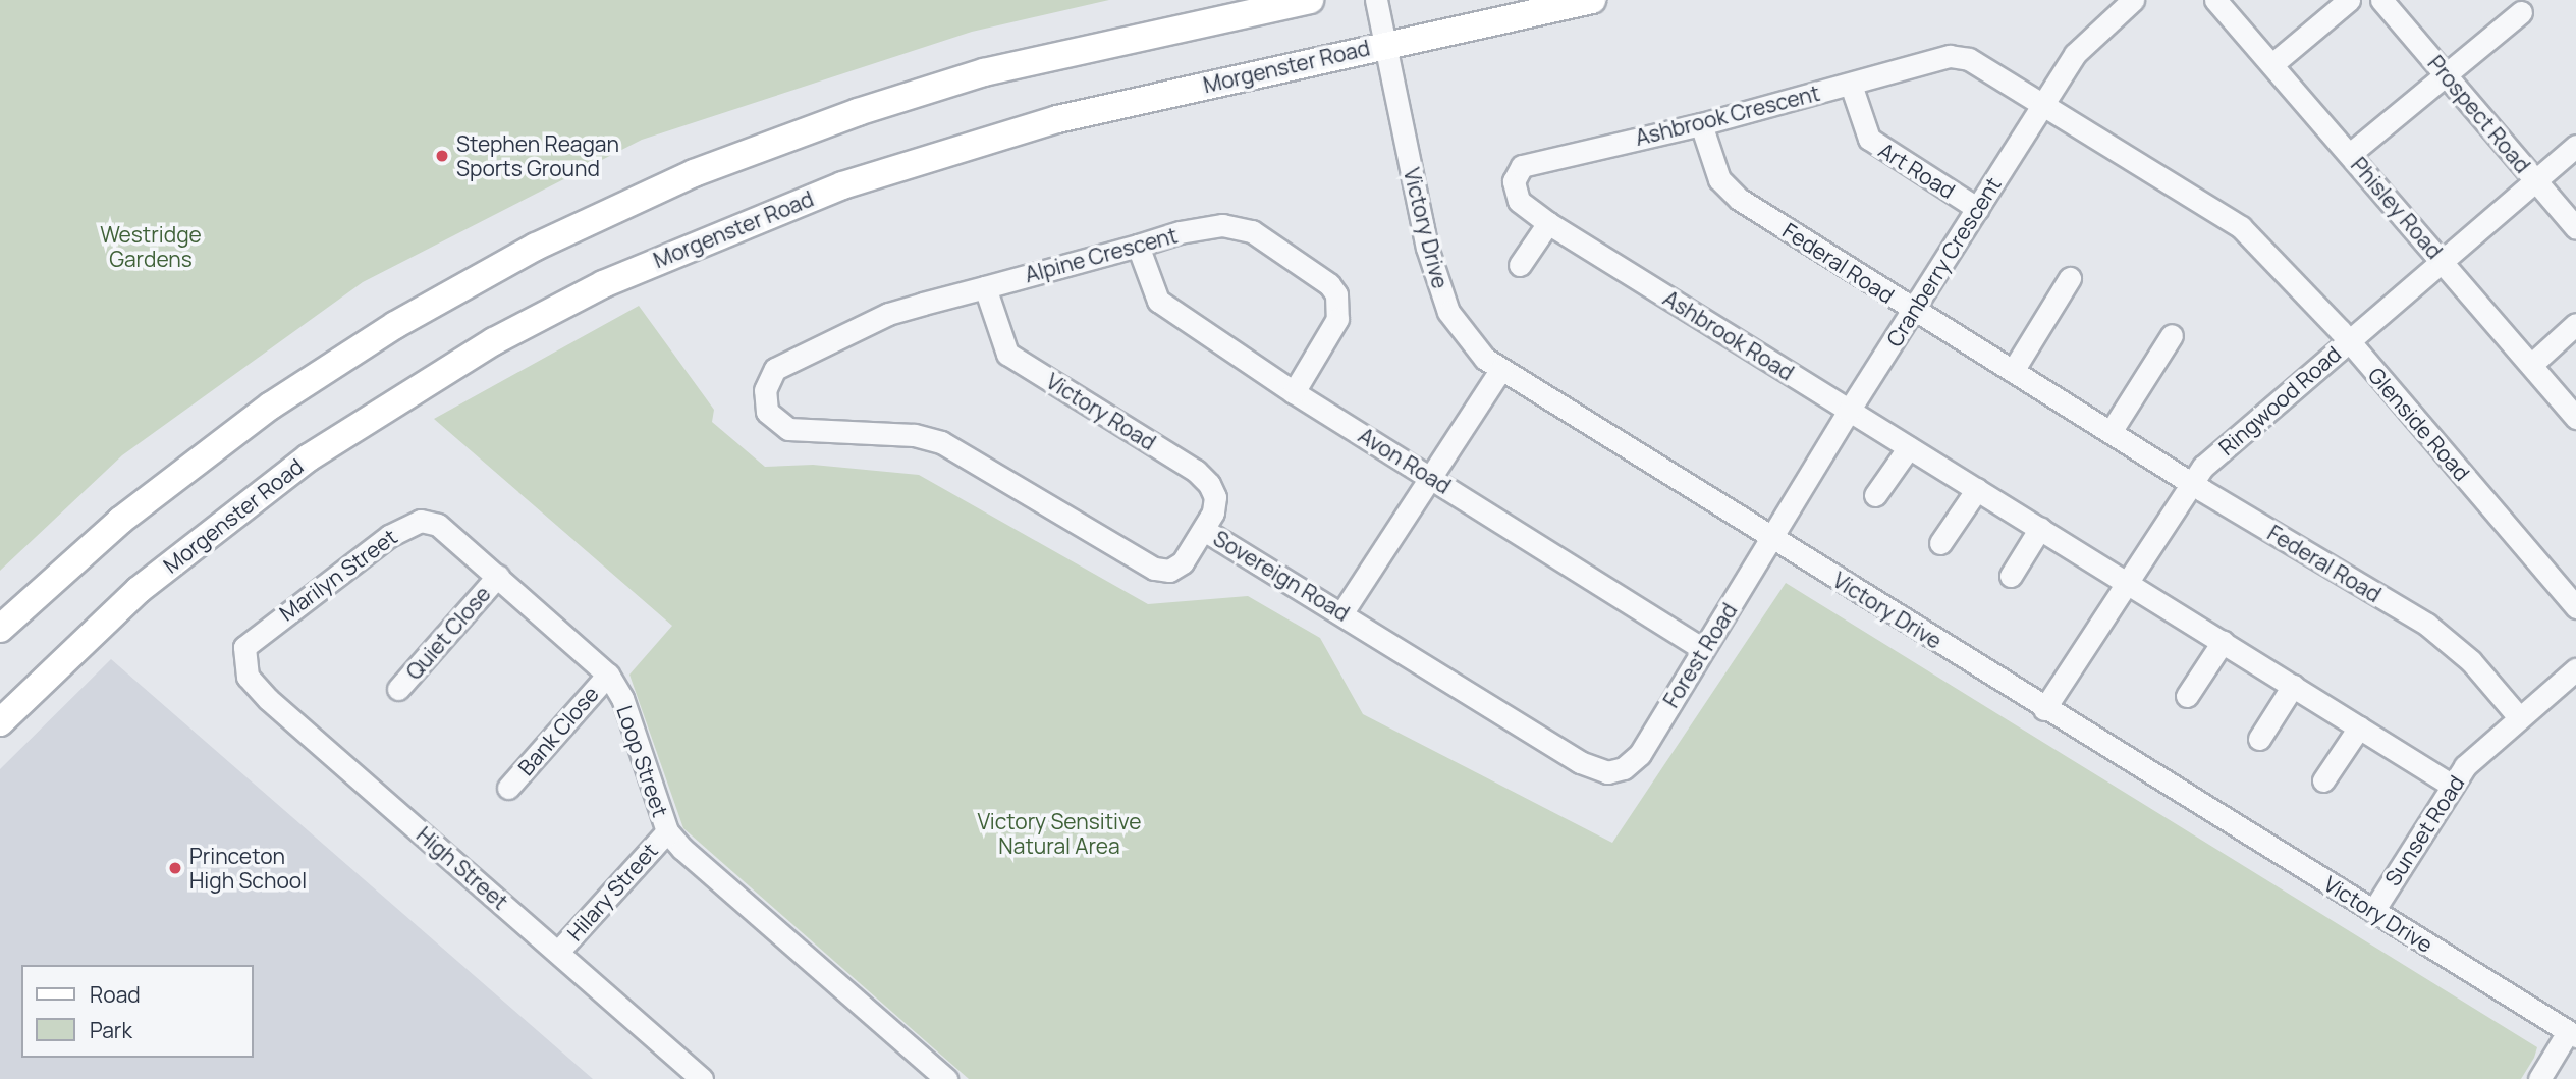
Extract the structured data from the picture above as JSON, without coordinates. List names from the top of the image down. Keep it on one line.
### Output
{"streets":{"main road":["Morgenster Road"],"street":["Prospect Road","Ashbrook Crescent","Art Road","Phisley Road","Victory Drive","Alpine Crescent","Cranberry Crescent","Federal Road","Ashbrook Road","Ringwood Road","Victory Road","Glenside Road","Avon Road","Marilyn Street","Sovereign Road","Quiet Close","Forest Road","Bank Close","Loop Street","Sunset Road","High Street","Hilary Street"]},"crossings":[["Morgenster Road","Victory Drive"],["Prospect Road","Ringwood Road"],["Ashbrook Crescent","Art Road"],["Ashbrook Crescent","Cranberry Crescent"],["Ashbrook Crescent","Federal Road"],["Ashbrook Crescent","Ashbrook Road"],["Ashbrook Crescent","Glenside Road"],["Art Road","Cranberry Crescent"],["Phisley Road","Ringwood Road"],["Victory Drive","Cranberry Crescent"],["Victory Drive","Ringwood Road"],["Victory Drive","Forest Road"],["Victory Drive","Sunset Road"],["Alpine Crescent","Victory Road"],["Alpine Crescent","Avon Road"],["Alpine Crescent","Sovereign Road"],["Cranberry Crescent","Federal Road"],["Cranberry Crescent","Ashbrook Road"],["Cranberry Crescent","Glenside Road"],["Cranberry Crescent","Forest Road"],["Federal Road","Ringwood Road"],["Federal Road","Sunset Road"],["Ashbrook Road","Ringwood Road"],["Ashbrook Road","Sunset Road"],["Ringwood Road","Glenside Road"],["Victory Road","Sovereign Road"],["Avon Road","Forest Road"],["Marilyn Street","Loop Street"],["Marilyn Street","High Street"],["Sovereign Road","Forest Road"],["Quiet Close","Loop Street"],["Bank Close","Loop Street"],["Loop Street","Hilary Street"],["High Street","Hilary Street"]],"parks":["Westridge Gardens","Victory Sensitive Natural Area"],"places":["Stephen Reagan Sports Ground","Princeton High School"],"legend":["Road","Park"]}
